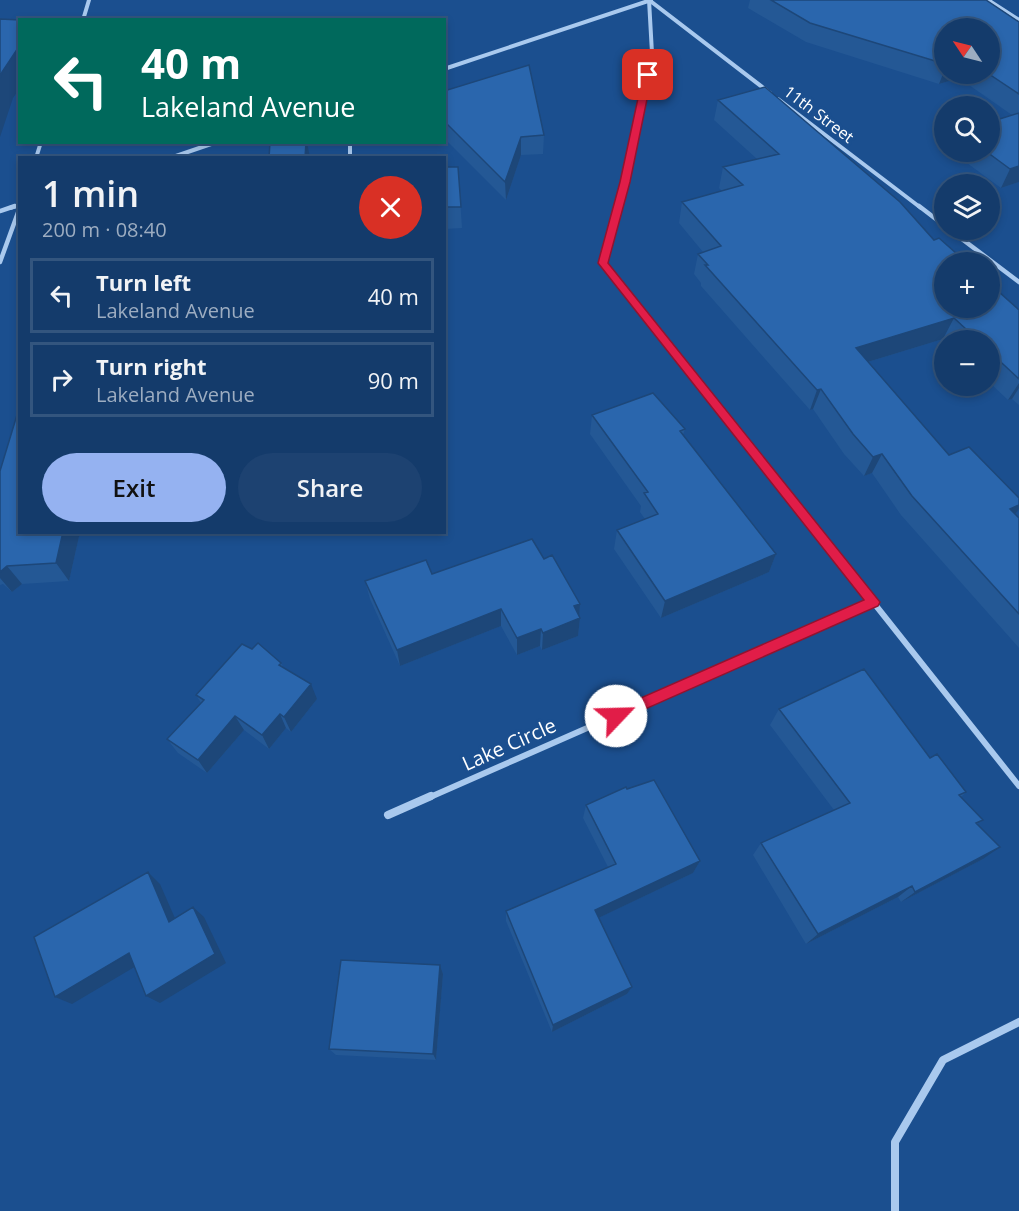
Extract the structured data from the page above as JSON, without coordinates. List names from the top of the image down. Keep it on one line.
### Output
{"streets":{"street":["11th Street","Lake Circle"]},"north":"top left","page":{"map_buttons":["+","−"],"turn":["40 m","Lakeland Avenue"],"heading":["1 min","200 m · 08:40"],"list":[{"name":"Turn left","note":"Lakeland Avenue","value":"40 m"},{"name":"Turn right","note":"Lakeland Avenue","value":"90 m"}],"buttons":["Exit","Share"]}}
